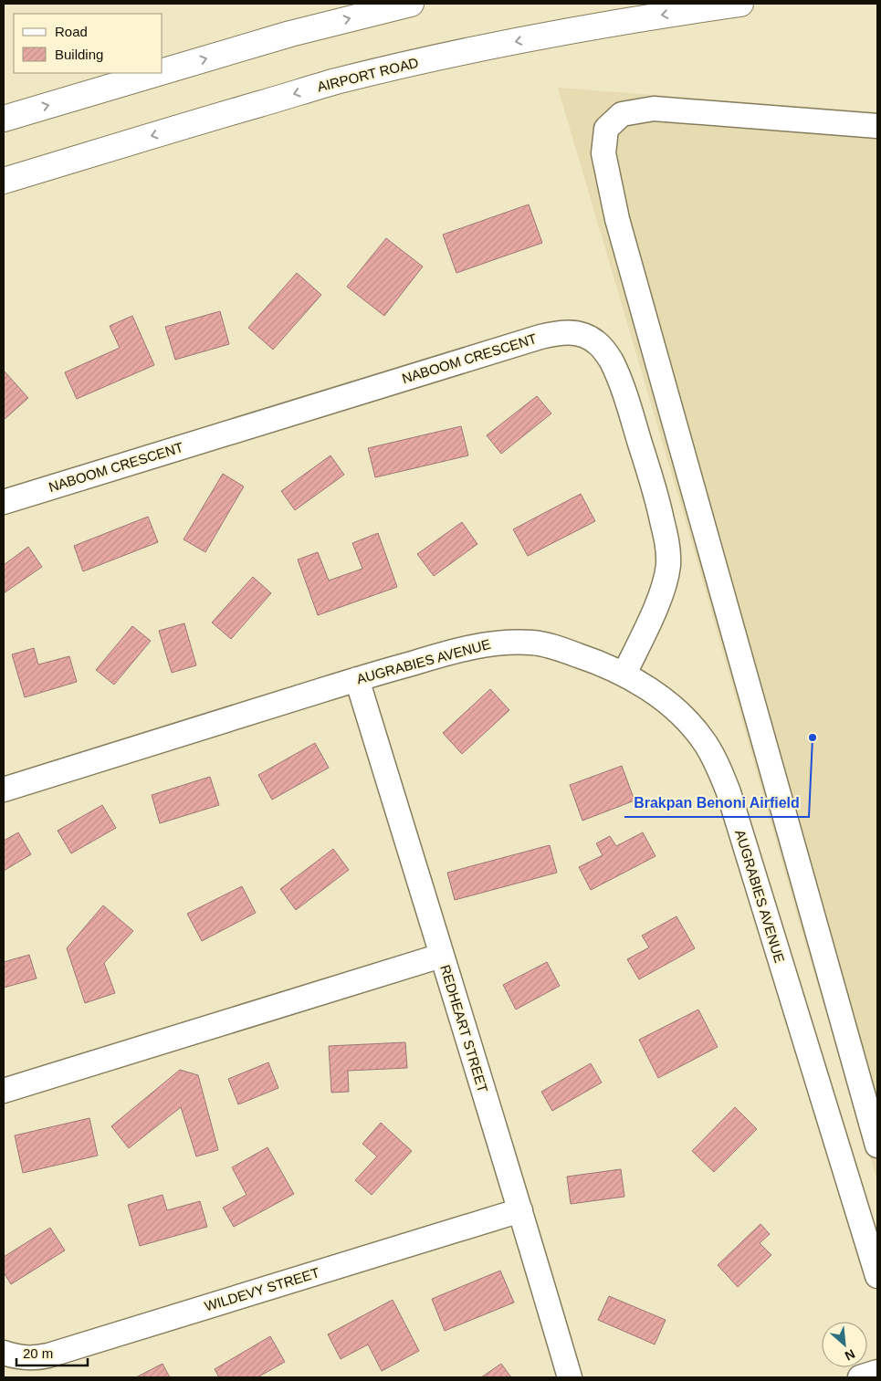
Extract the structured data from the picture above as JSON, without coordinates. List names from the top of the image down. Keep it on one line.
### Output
{"streets":{"main road":["AIRPORT ROAD"],"street":["NABOOM CRESCENT","AUGRABIES AVENUE","REDHEART STREET","WILDEVY STREET"]},"crossings":[["NABOOM CRESCENT","AUGRABIES AVENUE"],["AUGRABIES AVENUE","REDHEART STREET"],["REDHEART STREET","WILDEVY STREET"]],"places":["Brakpan Benoni Airfield"],"legend":["Road","Building"],"scale_bar":"20 m","north":"bottom right"}
